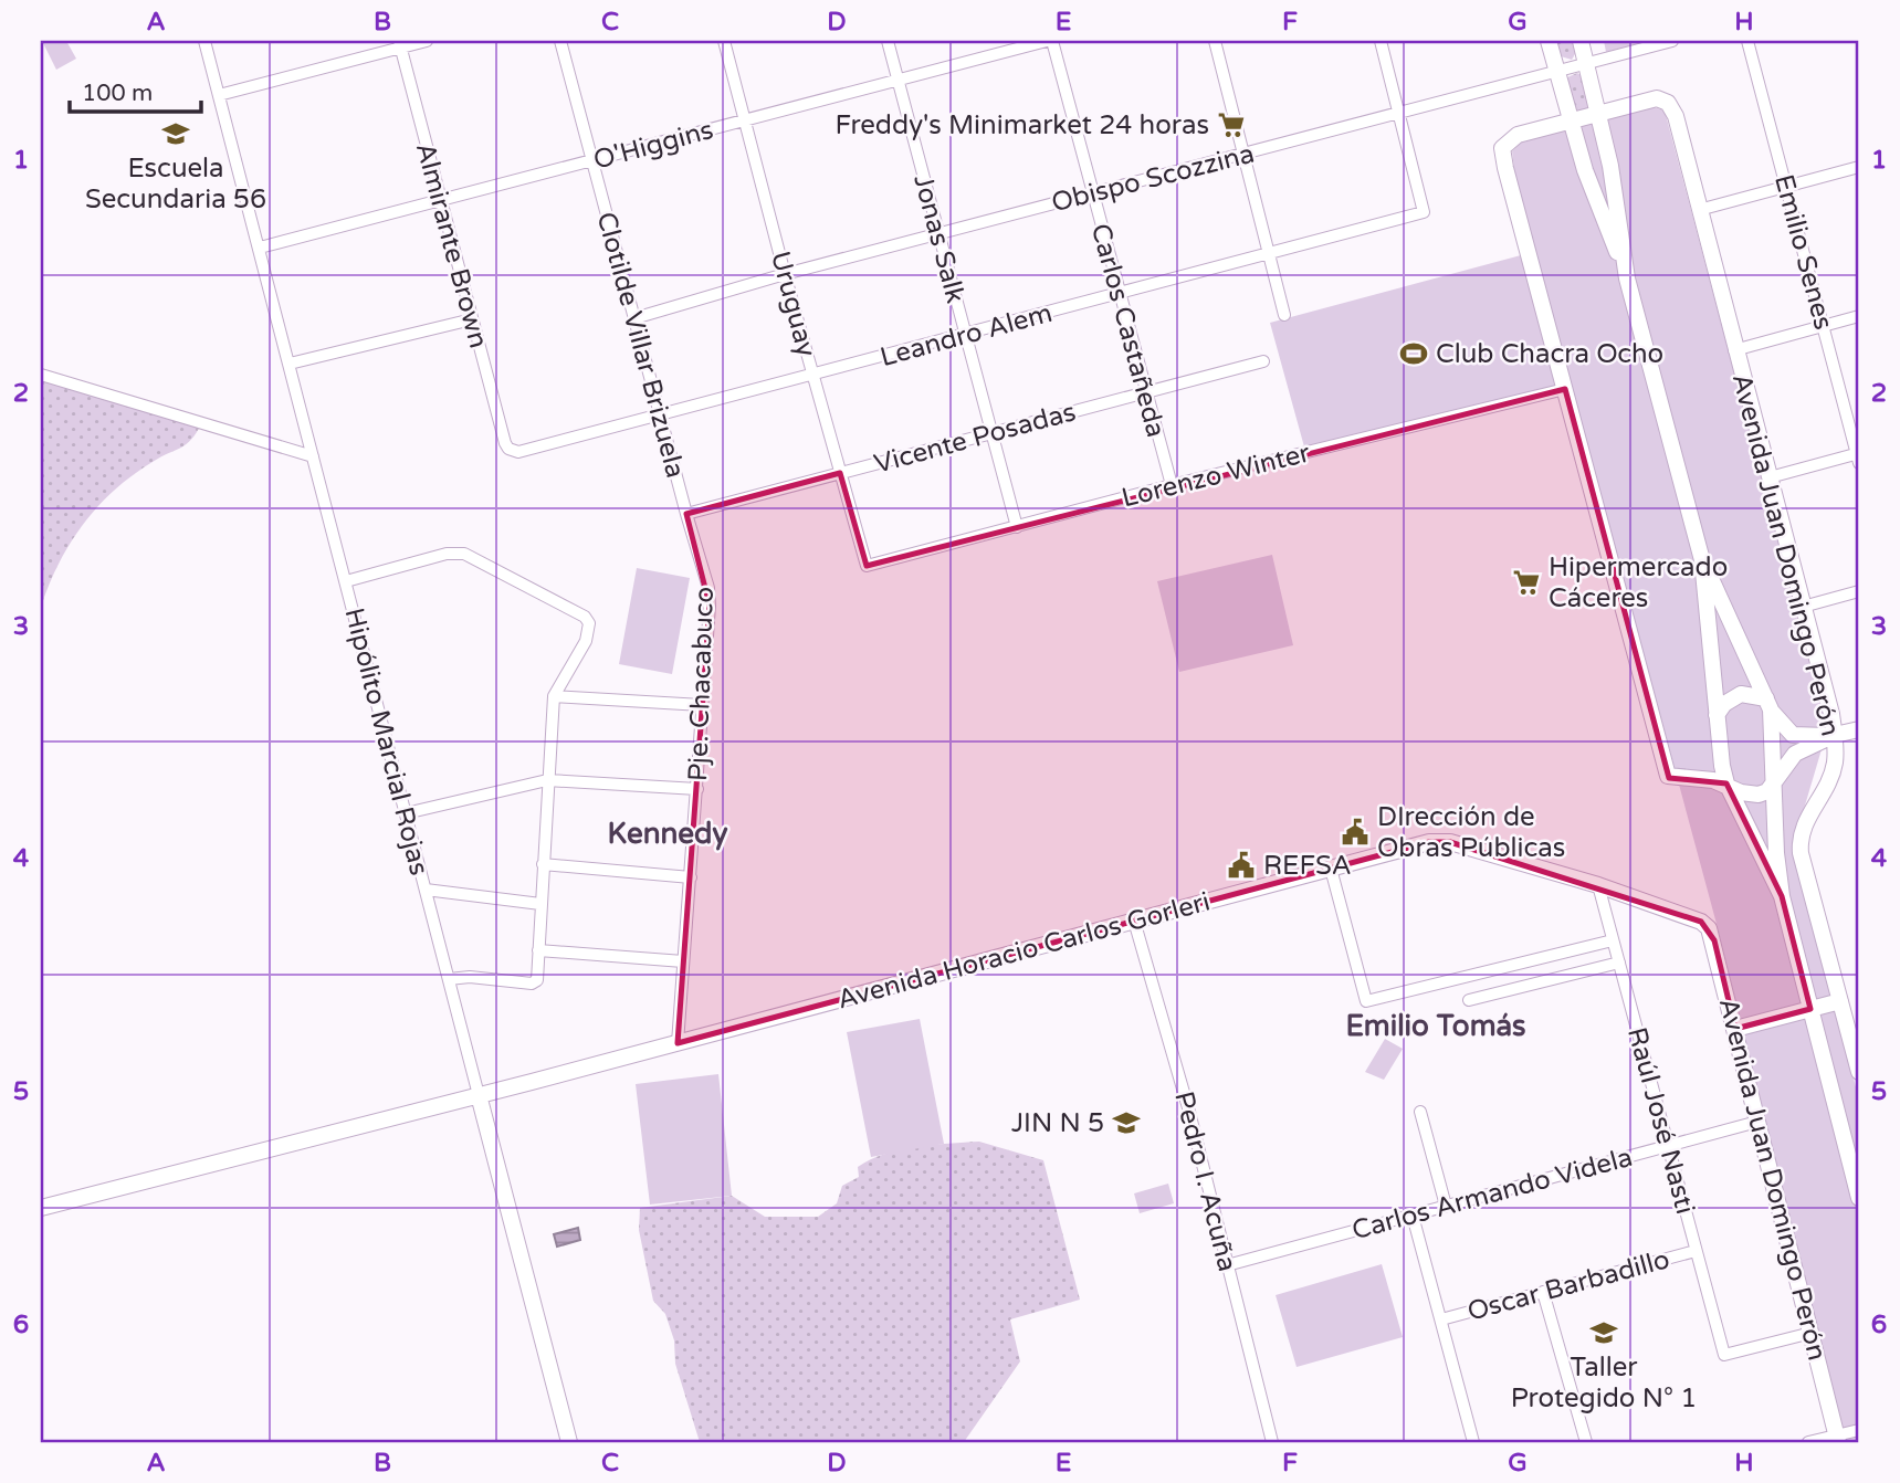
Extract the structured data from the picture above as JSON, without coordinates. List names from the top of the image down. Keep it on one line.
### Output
{"streets":{"main road":["Avenida Juan Domingo Perón","Hipólito Marcial Rojas","Avenida Horacio Carlos Gorleri"],"street":["O'Higgins","Obispo Scozzina","Jonas Salk","Almirante Brown","Emilio Senes","Uruguay","Carlos Castañeda","Leandro Alem","Clotilde Villar Brizuela","Vicente Posadas","Lorenzo Winter","Pje. Chacabuco","Raúl José Nasti","Pedro I. Acuña","Carlos Armando Videla","Oscar Barbadillo"]},"crossings":[["O'Higgins","Jonas Salk"],["O'Higgins","Almirante Brown"],["O'Higgins","Uruguay"],["O'Higgins","Carlos Castañeda"],["O'Higgins","Clotilde Villar Brizuela"],["O'Higgins","Hipólito Marcial Rojas"],["Obispo Scozzina","Jonas Salk"],["Obispo Scozzina","Uruguay"],["Obispo Scozzina","Carlos Castañeda"],["Obispo Scozzina","Leandro Alem"],["Obispo Scozzina","Clotilde Villar Brizuela"],["Obispo Scozzina","Avenida Juan Domingo Perón"],["Jonas Salk","Leandro Alem"],["Jonas Salk","Vicente Posadas"],["Jonas Salk","Lorenzo Winter"],["Almirante Brown","Leandro Alem"],["Uruguay","Leandro Alem"],["Uruguay","Vicente Posadas"],["Uruguay","Lorenzo Winter"],["Carlos Castañeda","Leandro Alem"],["Carlos Castañeda","Vicente Posadas"],["Carlos Castañeda","Lorenzo Winter"],["Leandro Alem","Clotilde Villar Brizuela"],["Clotilde Villar Brizuela","Vicente Posadas"],["Clotilde Villar Brizuela","Pje. Chacabuco"],["Vicente Posadas","Pje. Chacabuco"],["Avenida Juan Domingo Perón","Avenida Horacio Carlos Gorleri"],["Avenida Juan Domingo Perón","Raúl José Nasti"],["Avenida Juan Domingo Perón","Carlos Armando Videla"],["Pje. Chacabuco","Avenida Horacio Carlos Gorleri"],["Hipólito Marcial Rojas","Avenida Horacio Carlos Gorleri"],["Avenida Horacio Carlos Gorleri","Raúl José Nasti"],["Avenida Horacio Carlos Gorleri","Pedro I. Acuña"],["Raúl José Nasti","Carlos Armando Videla"],["Raúl José Nasti","Oscar Barbadillo"],["Pedro I. Acuña","Carlos Armando Videla"]],"districts":["Kennedy","Emilio Tomás"],"places":{"supermarket":["Freddy's Minimarket 24 horas","Hipermercado Cáceres"],"school or university":["Escuela Secundaria 56","JIN N 5","Taller Protegido N° 1"],"sports":["Club Chacra Ocho"],"public building":["DIrección de Obras Públicas","REFSA"]},"scale_bar":"100 m","grid":{"columns":["A","B","C","D","E","F","G","H"],"rows":["1","2","3","4","5","6"]}}
